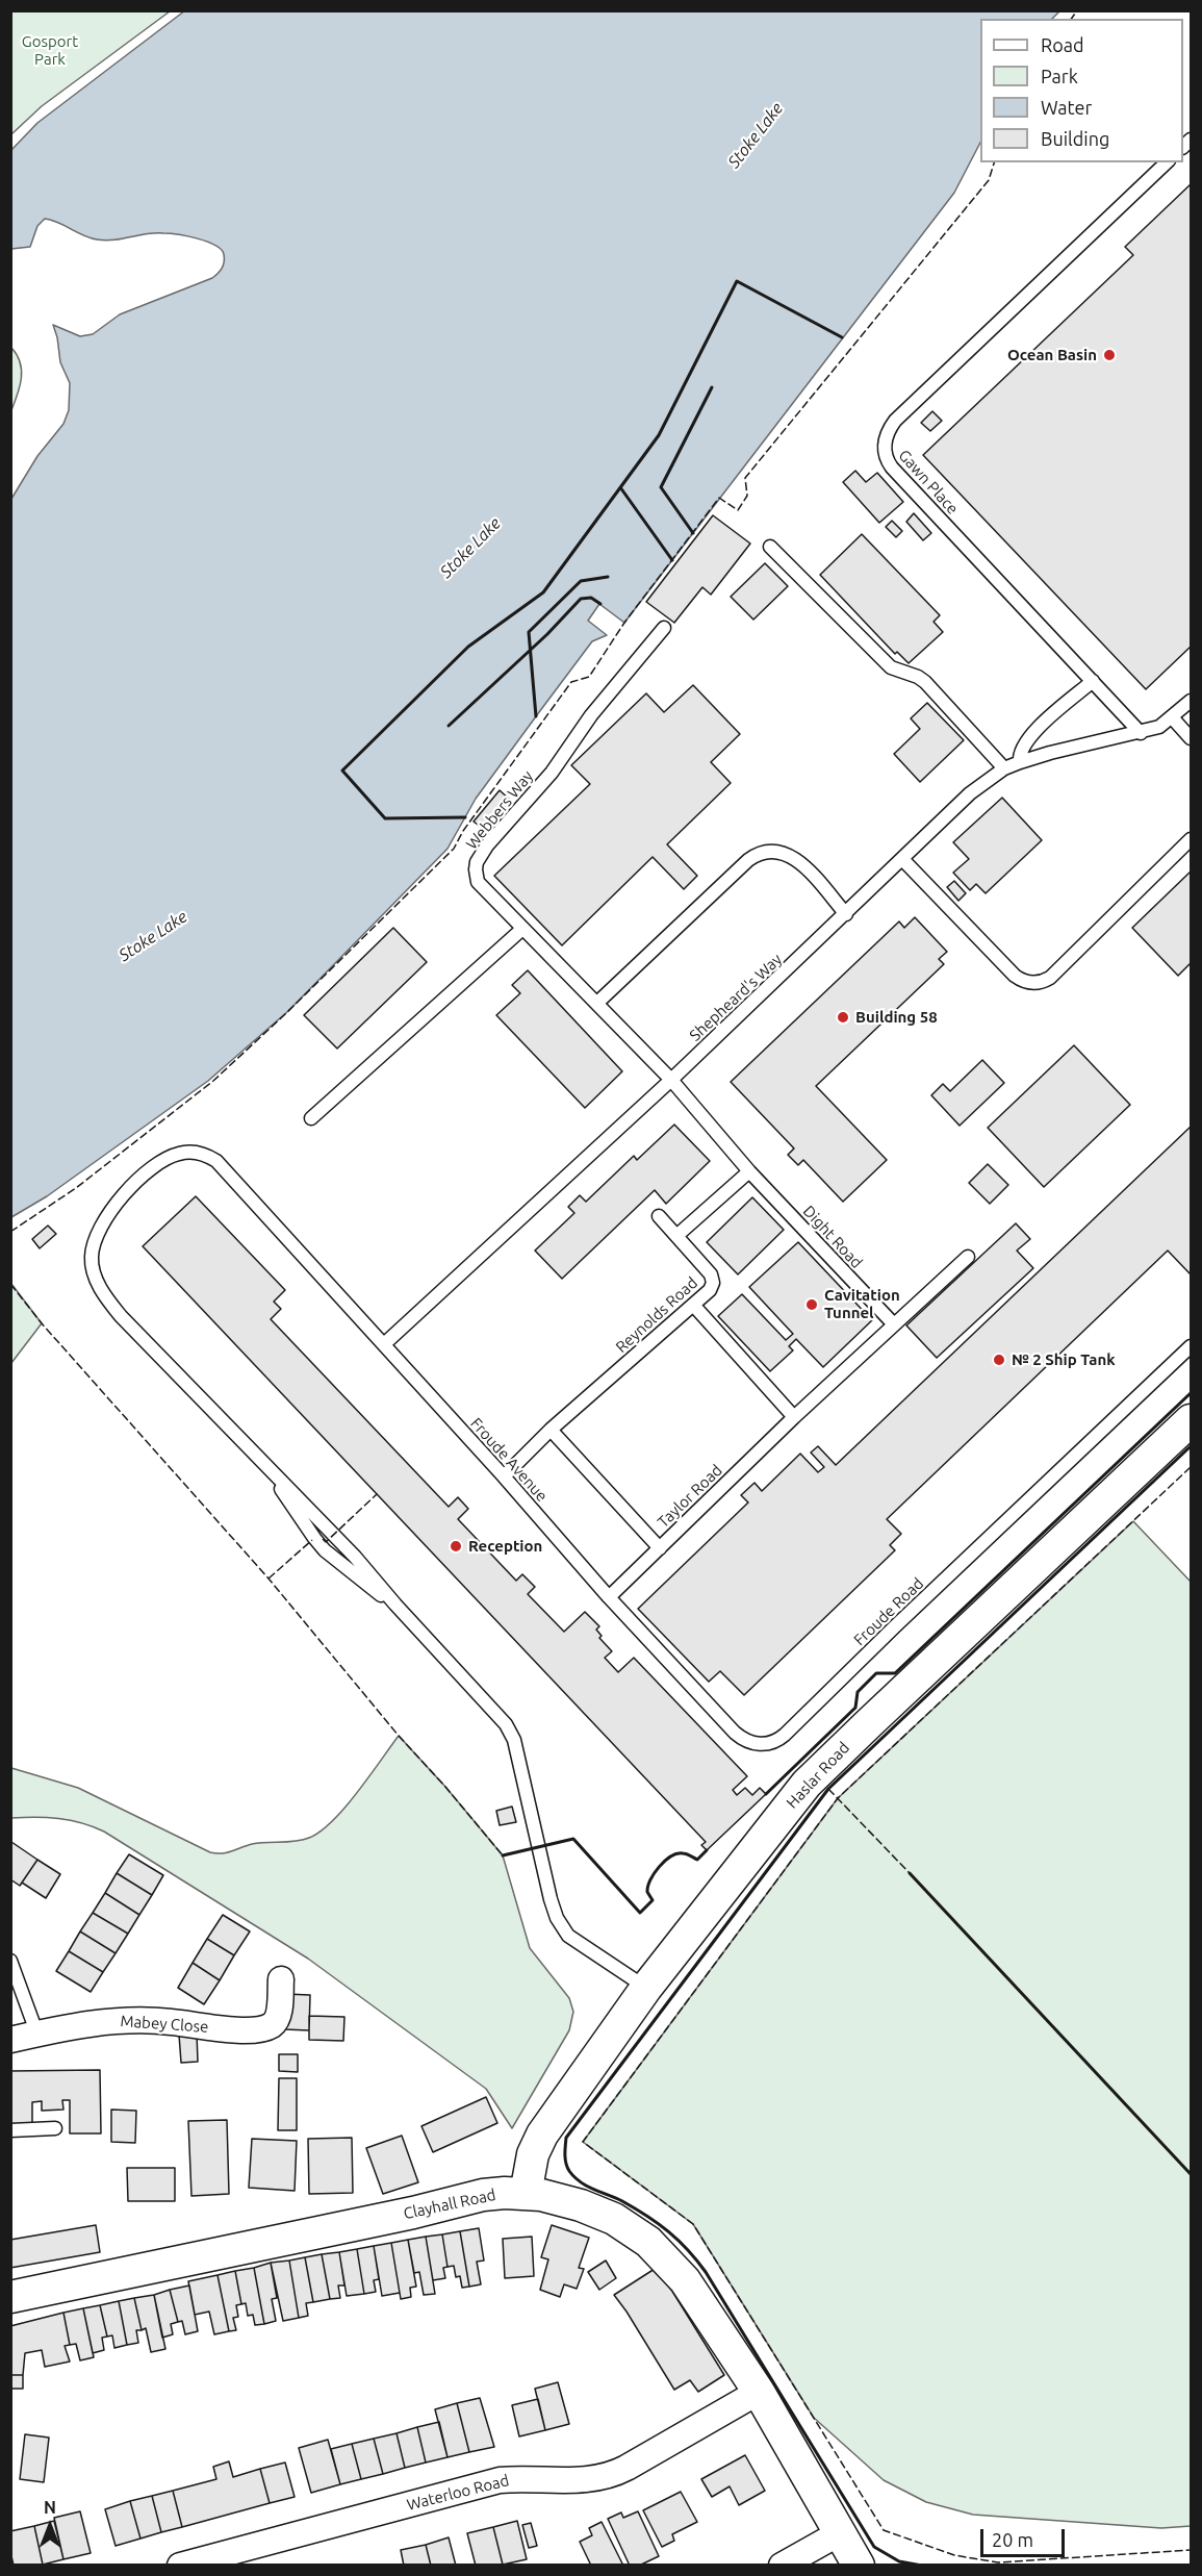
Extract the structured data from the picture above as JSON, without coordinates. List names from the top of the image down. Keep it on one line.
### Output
{"streets":{"street":["Haslar Road","Mabey Close","Clayhall Road","Waterloo Road"],"lane":["Gawn Place","Webbers Way","Shepheard's Way","Dight Road","Reynolds Road","Froude Avenue","Taylor Road","Froude Road"]},"crossings":[["Gawn Place","Shepheard's Way"],["Webbers Way","Shepheard's Way"],["Webbers Way","Dight Road"],["Shepheard's Way","Dight Road"],["Shepheard's Way","Froude Avenue"],["Dight Road","Taylor Road"],["Reynolds Road","Froude Avenue"],["Froude Avenue","Taylor Road"],["Froude Avenue","Froude Road"],["Froude Avenue","Haslar Road"],["Taylor Road","Froude Road"],["Haslar Road","Clayhall Road"],["Clayhall Road","Waterloo Road"]],"water":["Stoke Lake"],"parks":["Gosport Park"],"places":["Ocean Basin","Building 58","Cavitation Tunnel","№ 2 Ship Tank","Reception"],"legend":["Road","Park","Water","Building"],"scale_bar":"20 m","north":"top"}
